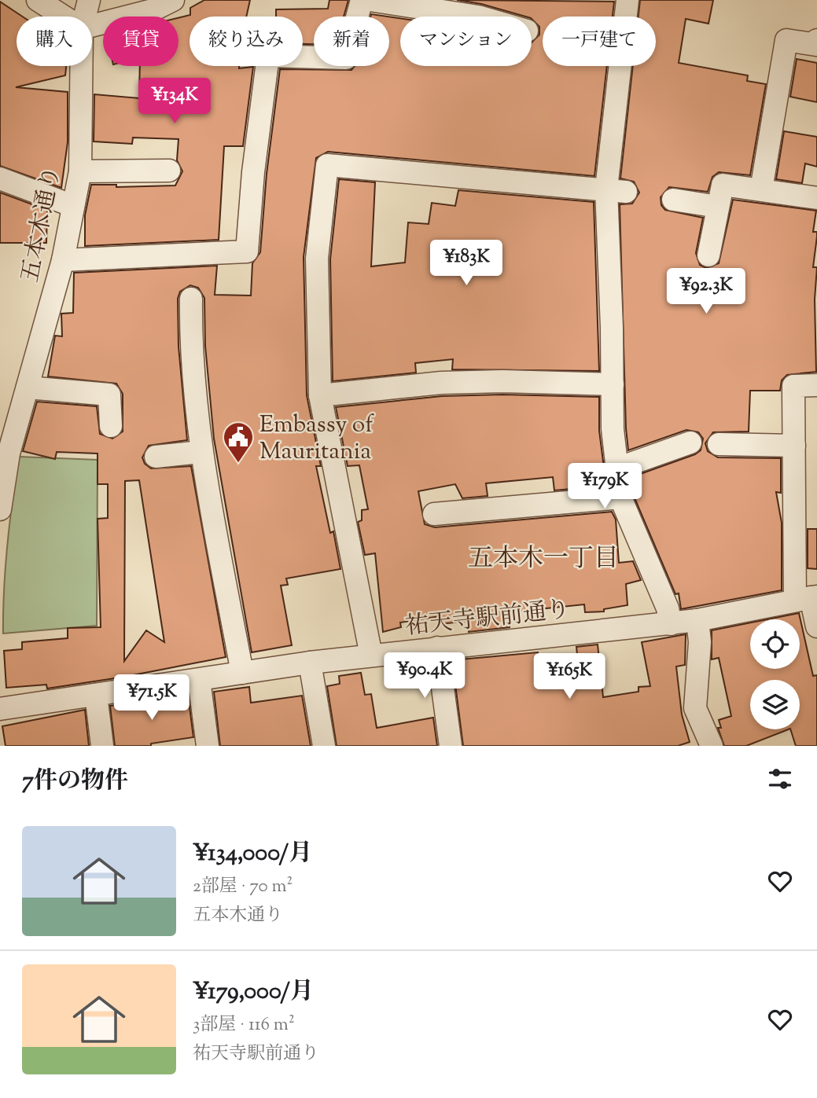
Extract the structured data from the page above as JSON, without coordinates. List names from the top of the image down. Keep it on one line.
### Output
{"streets":{"street":["五本木通り","祐天寺駅前通り"]},"districts":["五本木一丁目"],"places":{"public building":["Embassy of Mauritania"]},"page":{"chip":["購入","賃貸","絞り込み","新着","マンション","一戸建て"],"price":["¥134K","¥183K","¥92.3K","¥179K","¥90.4K","¥165K","¥71.5K"],"heading":"7件の物件","list":[{"name":"¥134,000/月","note":"2部屋 · 70 m² · 五本木通り"},{"name":"¥179,000/月","note":"3部屋 · 116 m² · 祐天寺駅前通り"}]}}
